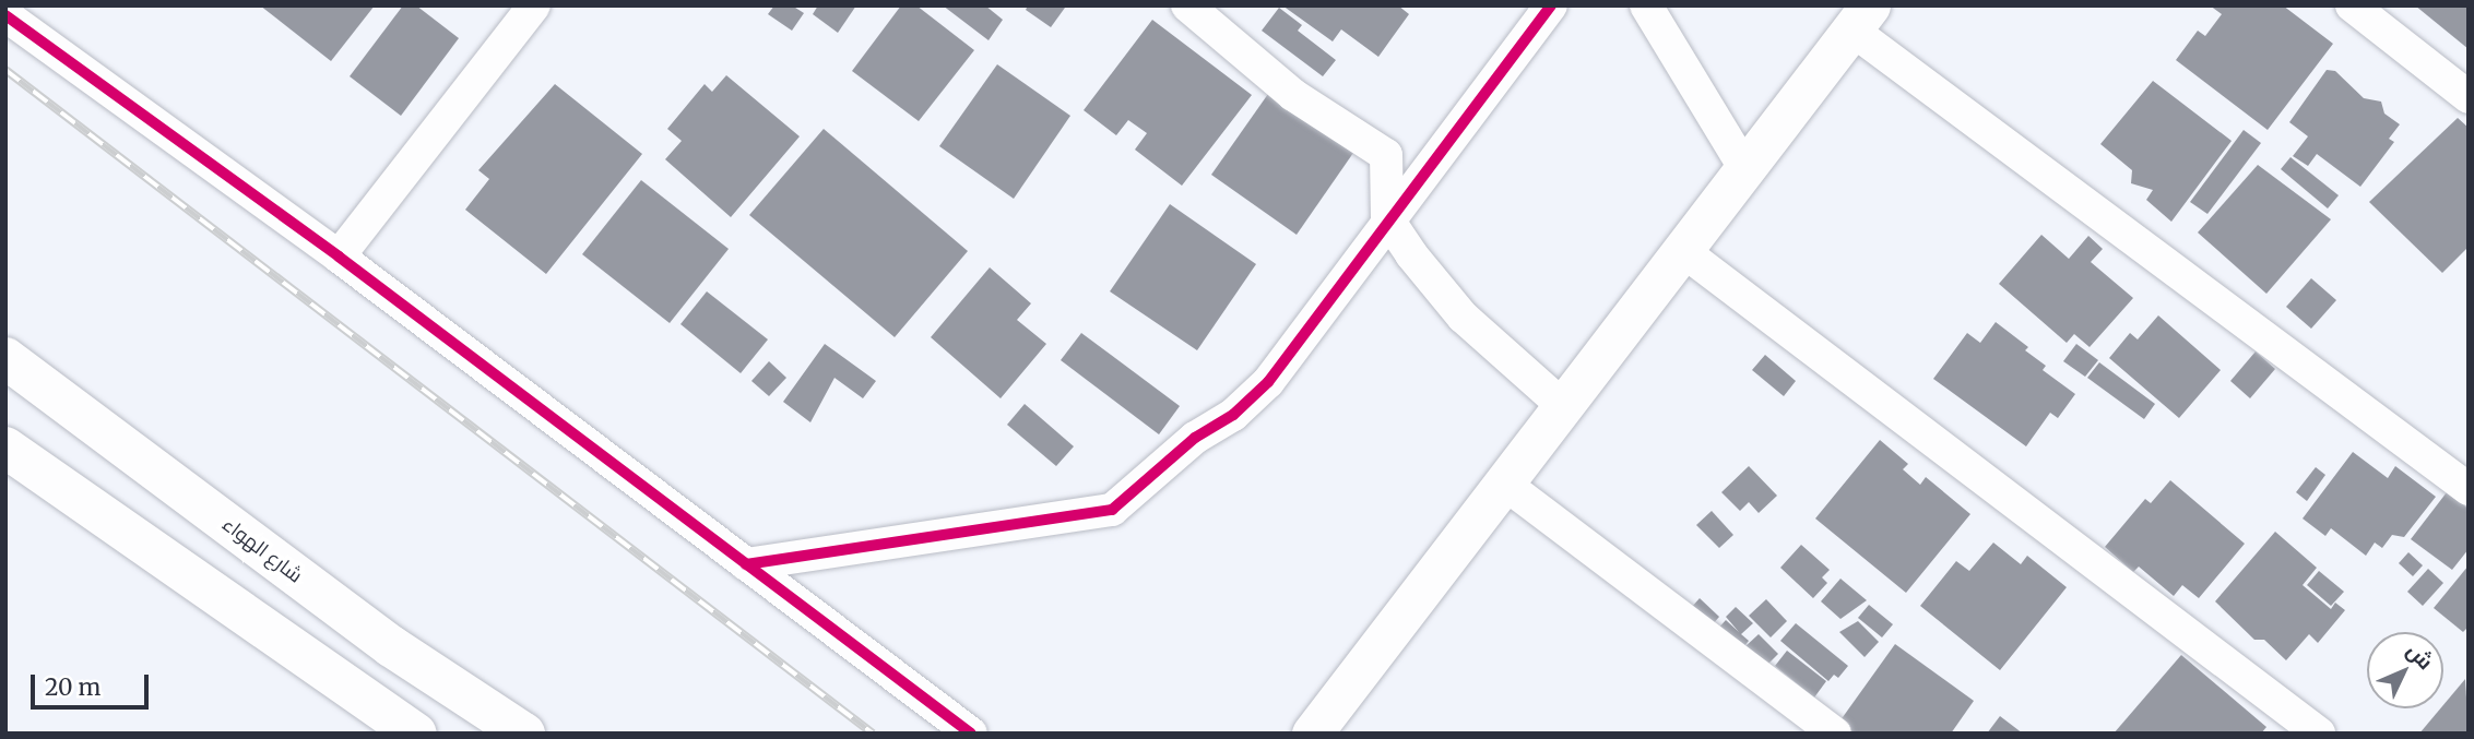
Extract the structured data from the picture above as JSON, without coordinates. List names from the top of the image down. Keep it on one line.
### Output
{"streets":{"highway":["شارع الهواء"]},"scale_bar":"20 m","north":"top right"}
